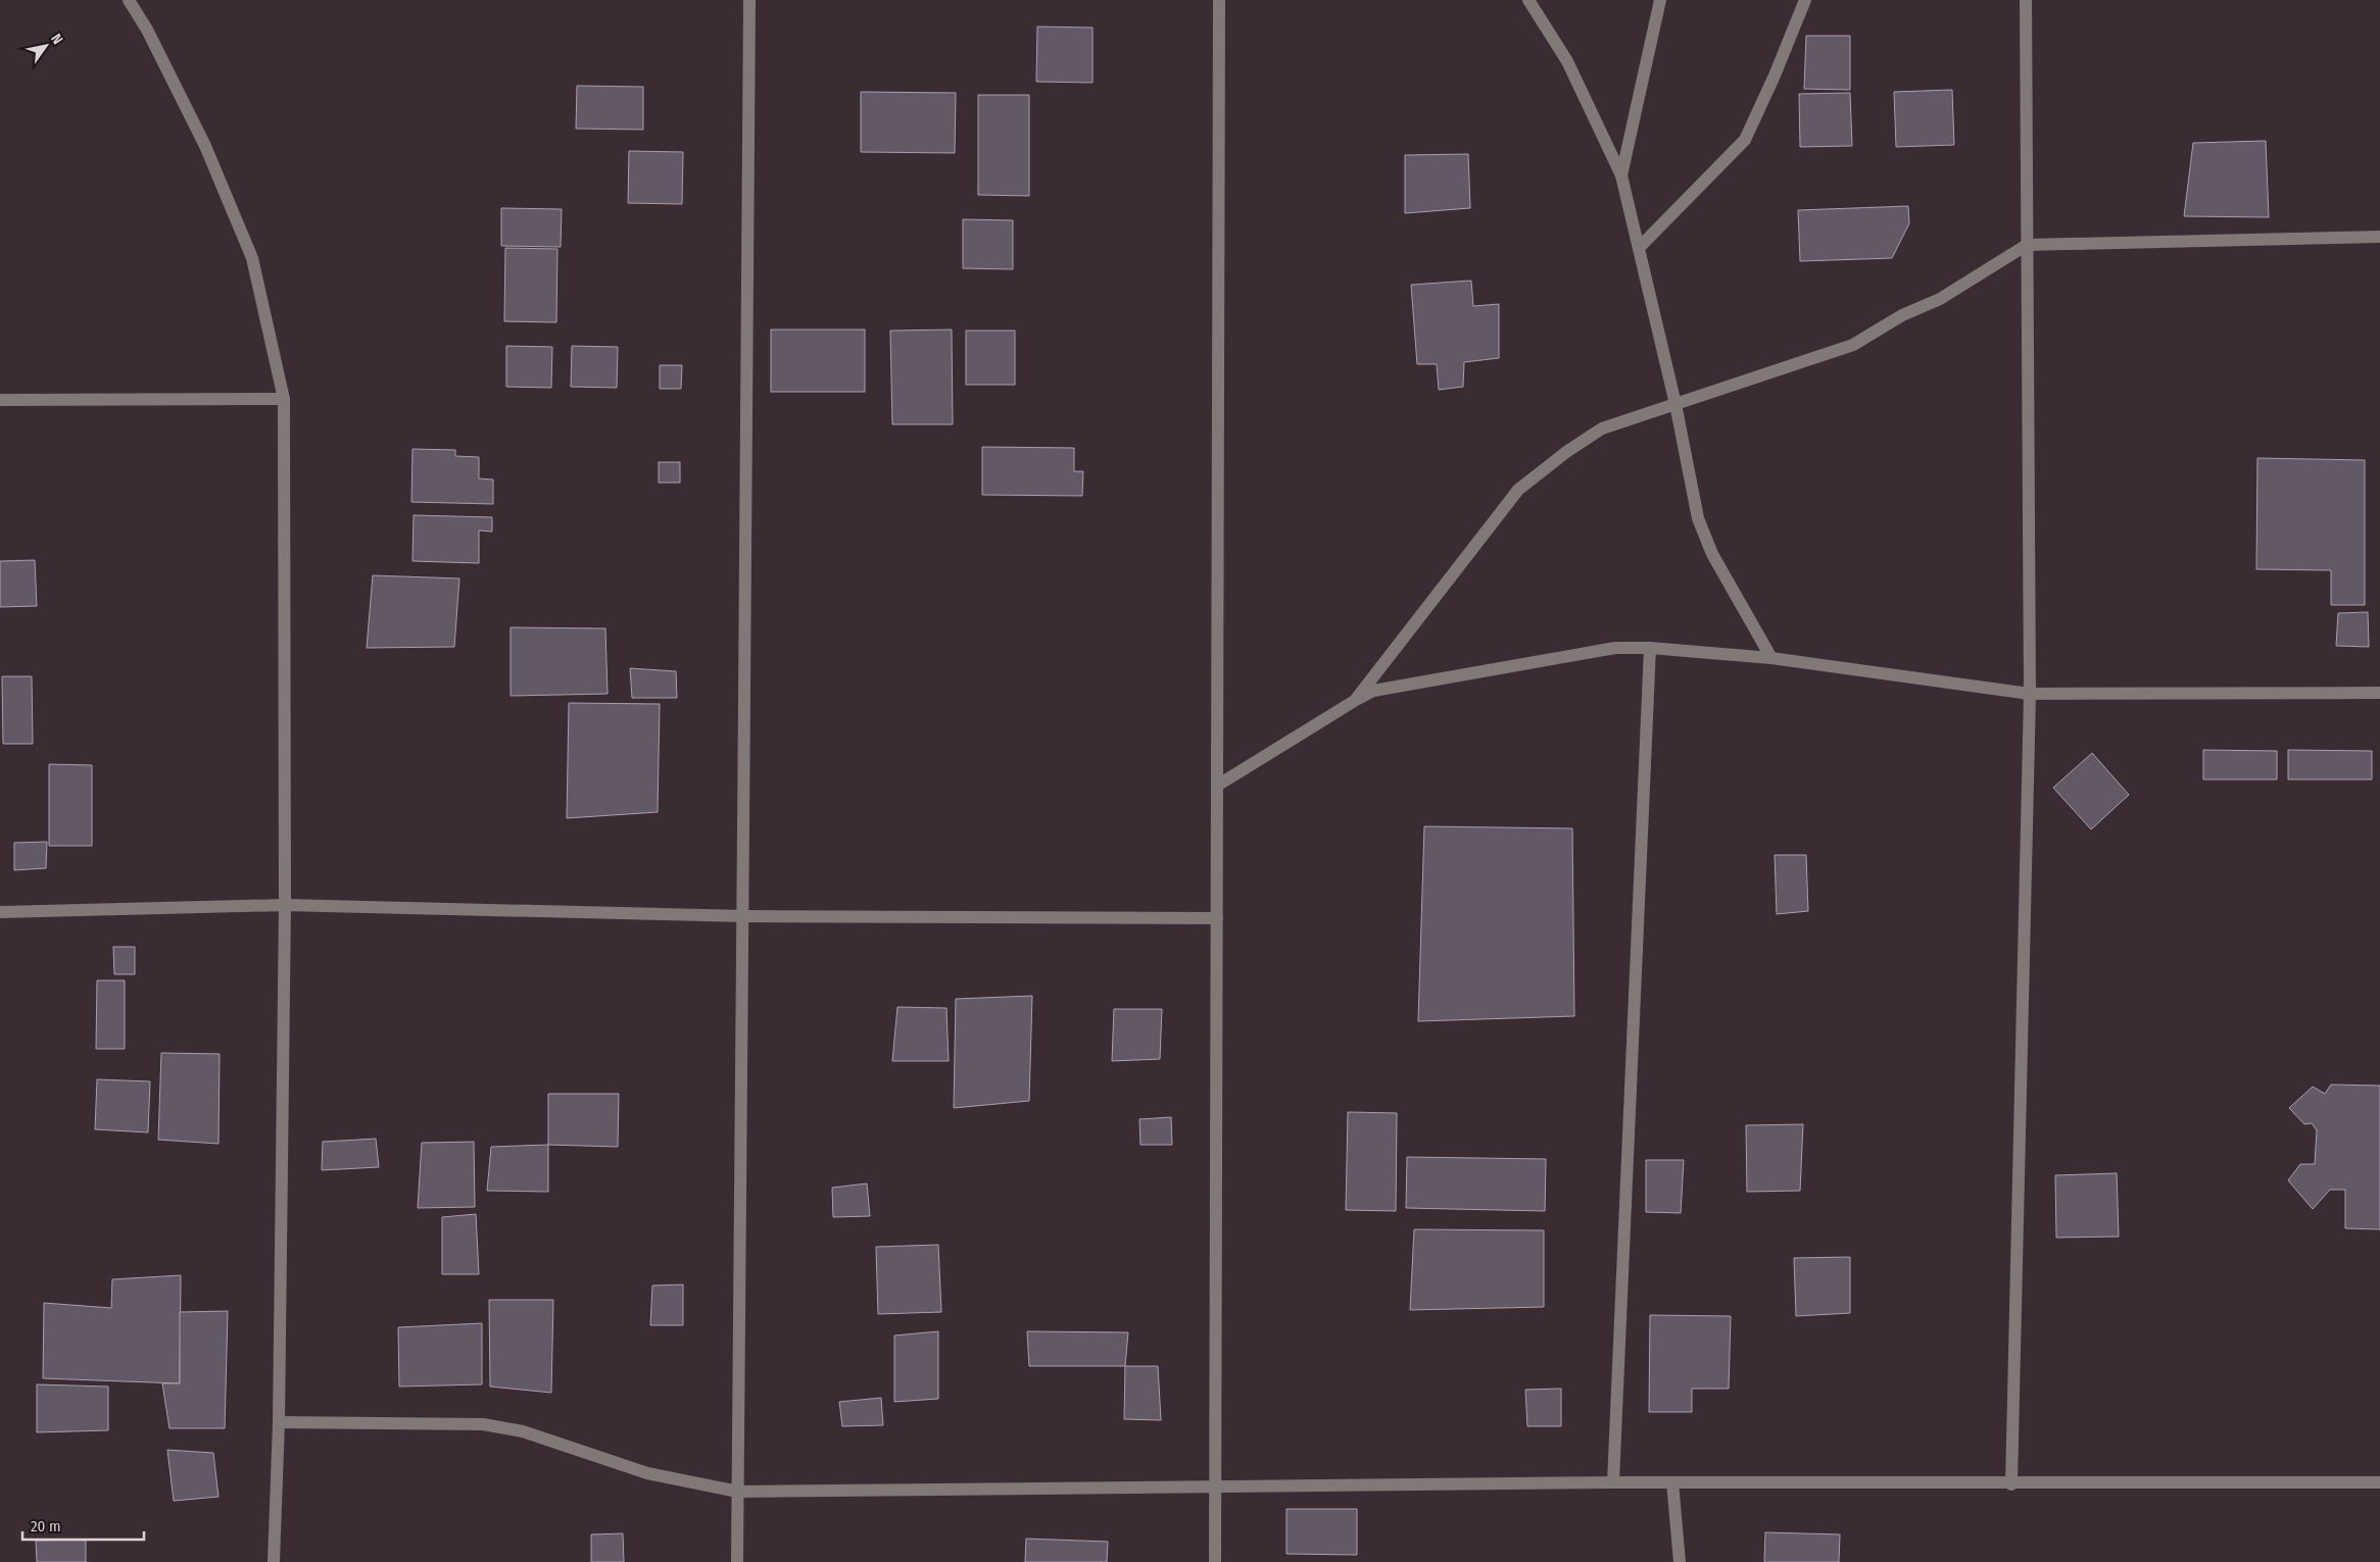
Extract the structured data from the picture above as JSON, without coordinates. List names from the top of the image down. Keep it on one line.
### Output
{"scale_bar":"20 m","north":"top right"}
